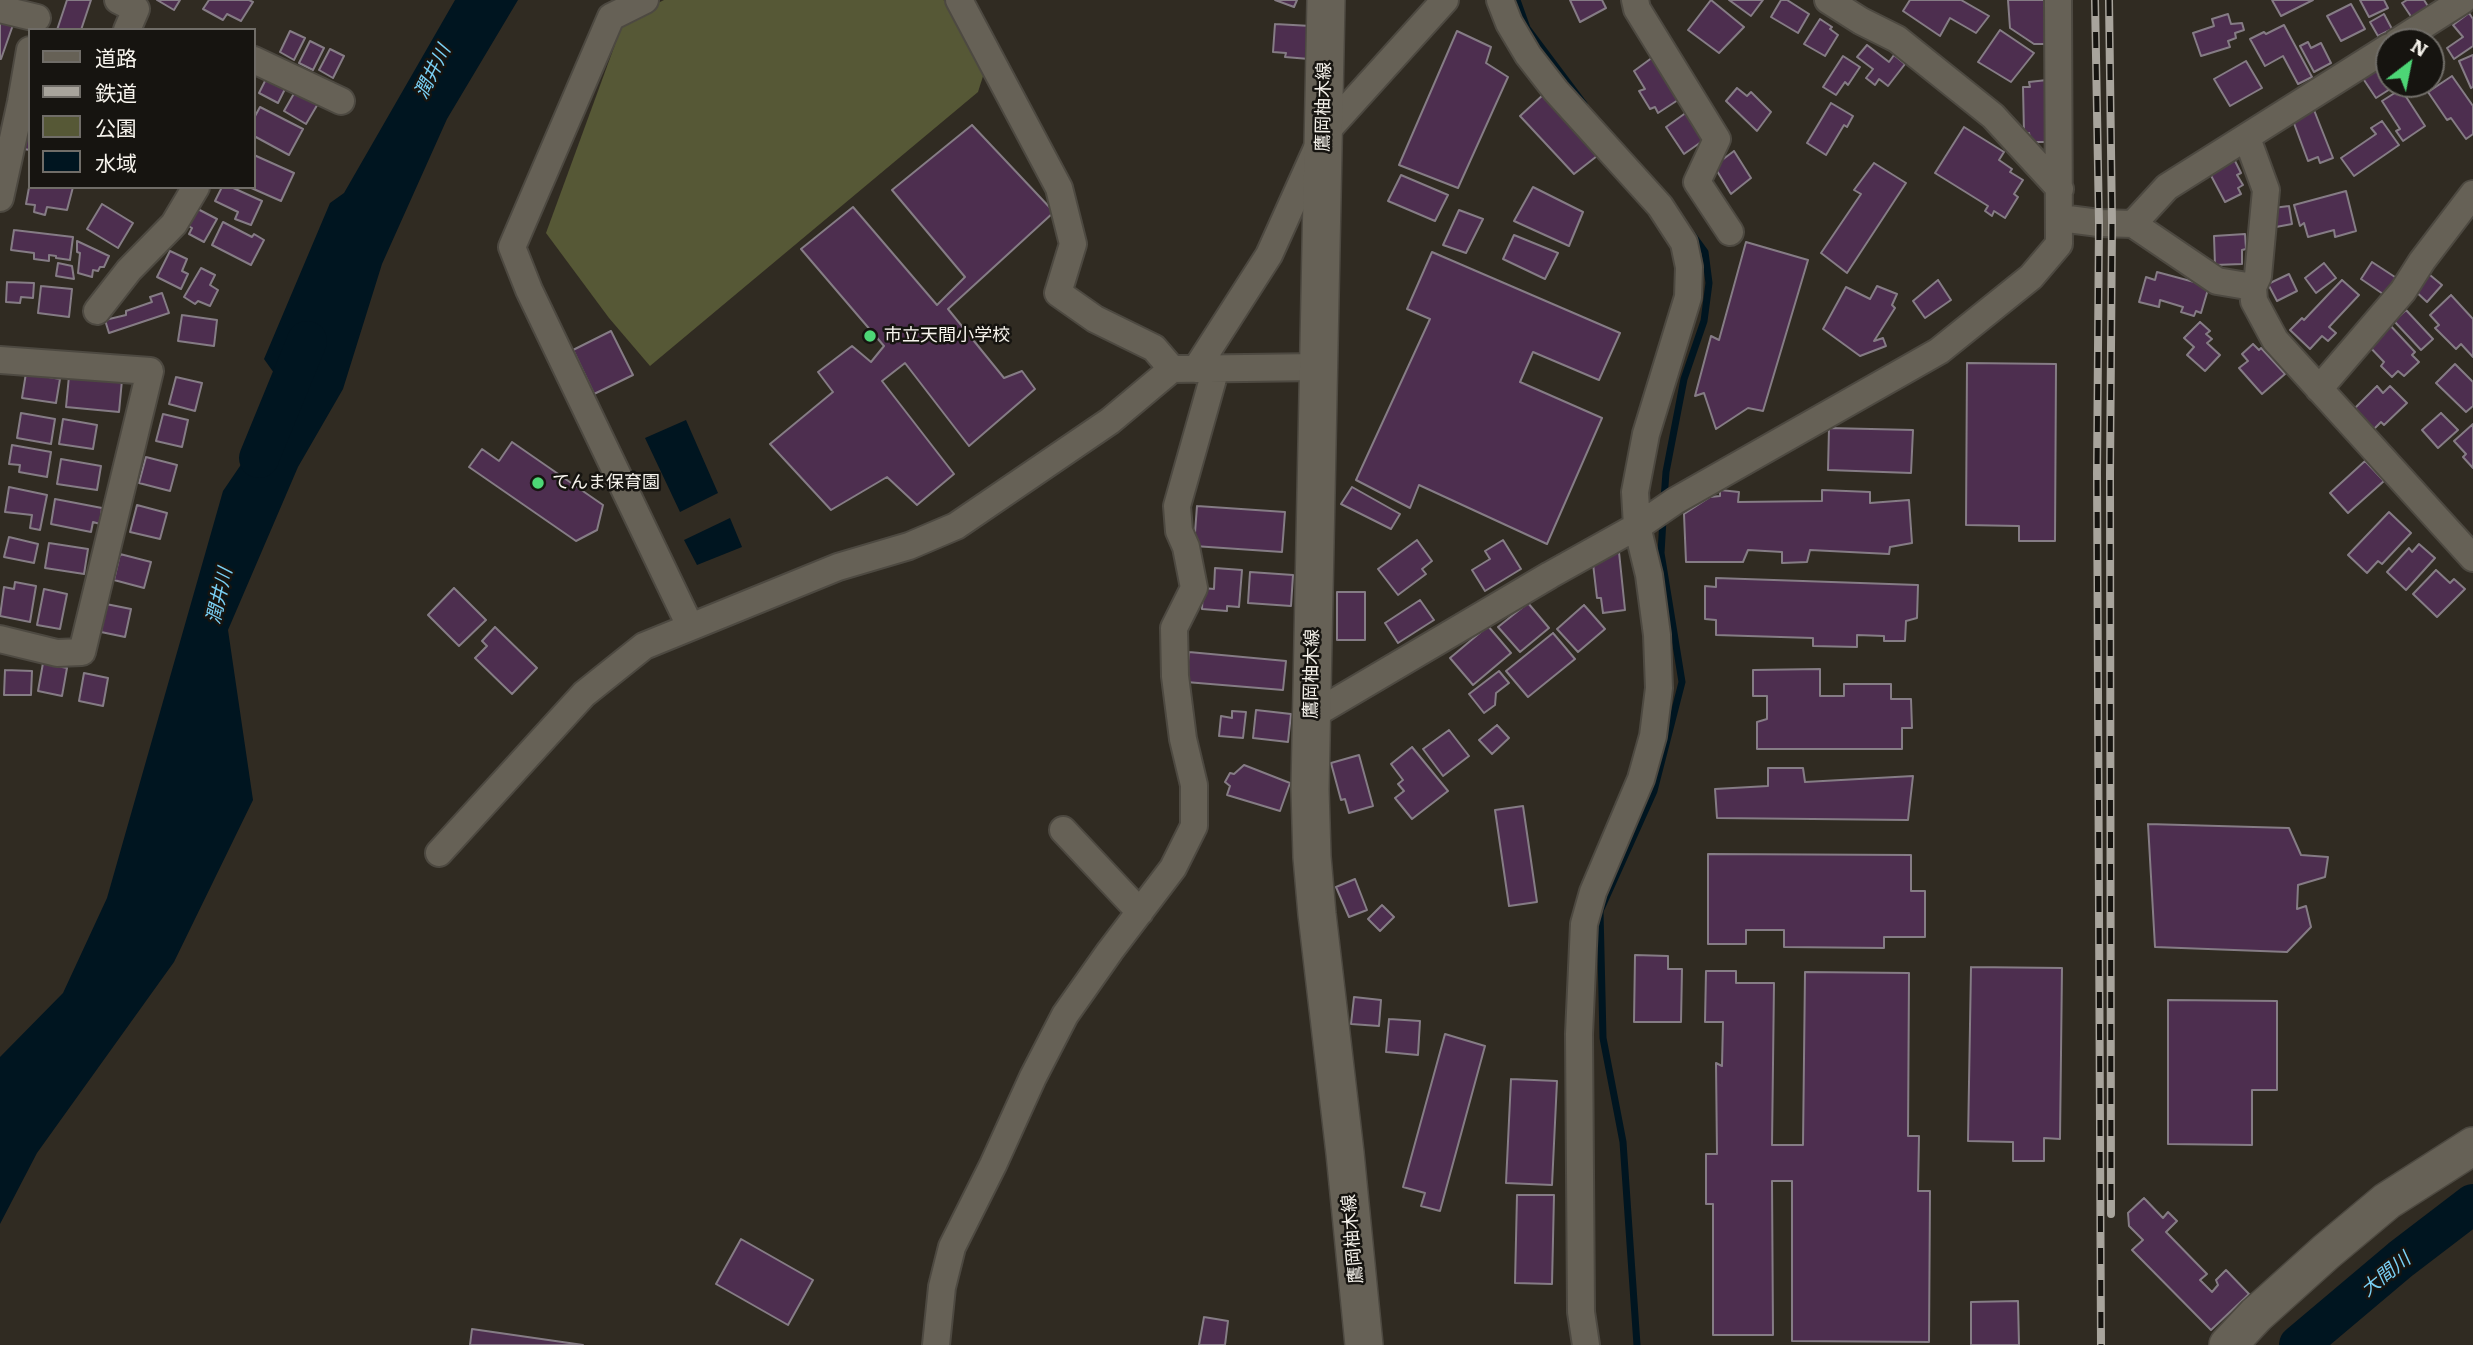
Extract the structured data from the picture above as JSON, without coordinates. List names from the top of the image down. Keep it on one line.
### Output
{"streets":{"main road":["鷹岡柚木線"]},"water":["潤井川","大間川"],"places":["市立天間小学校","てんま保育園"],"legend":["道路","鉄道","公園","水域"],"north":"top right"}
